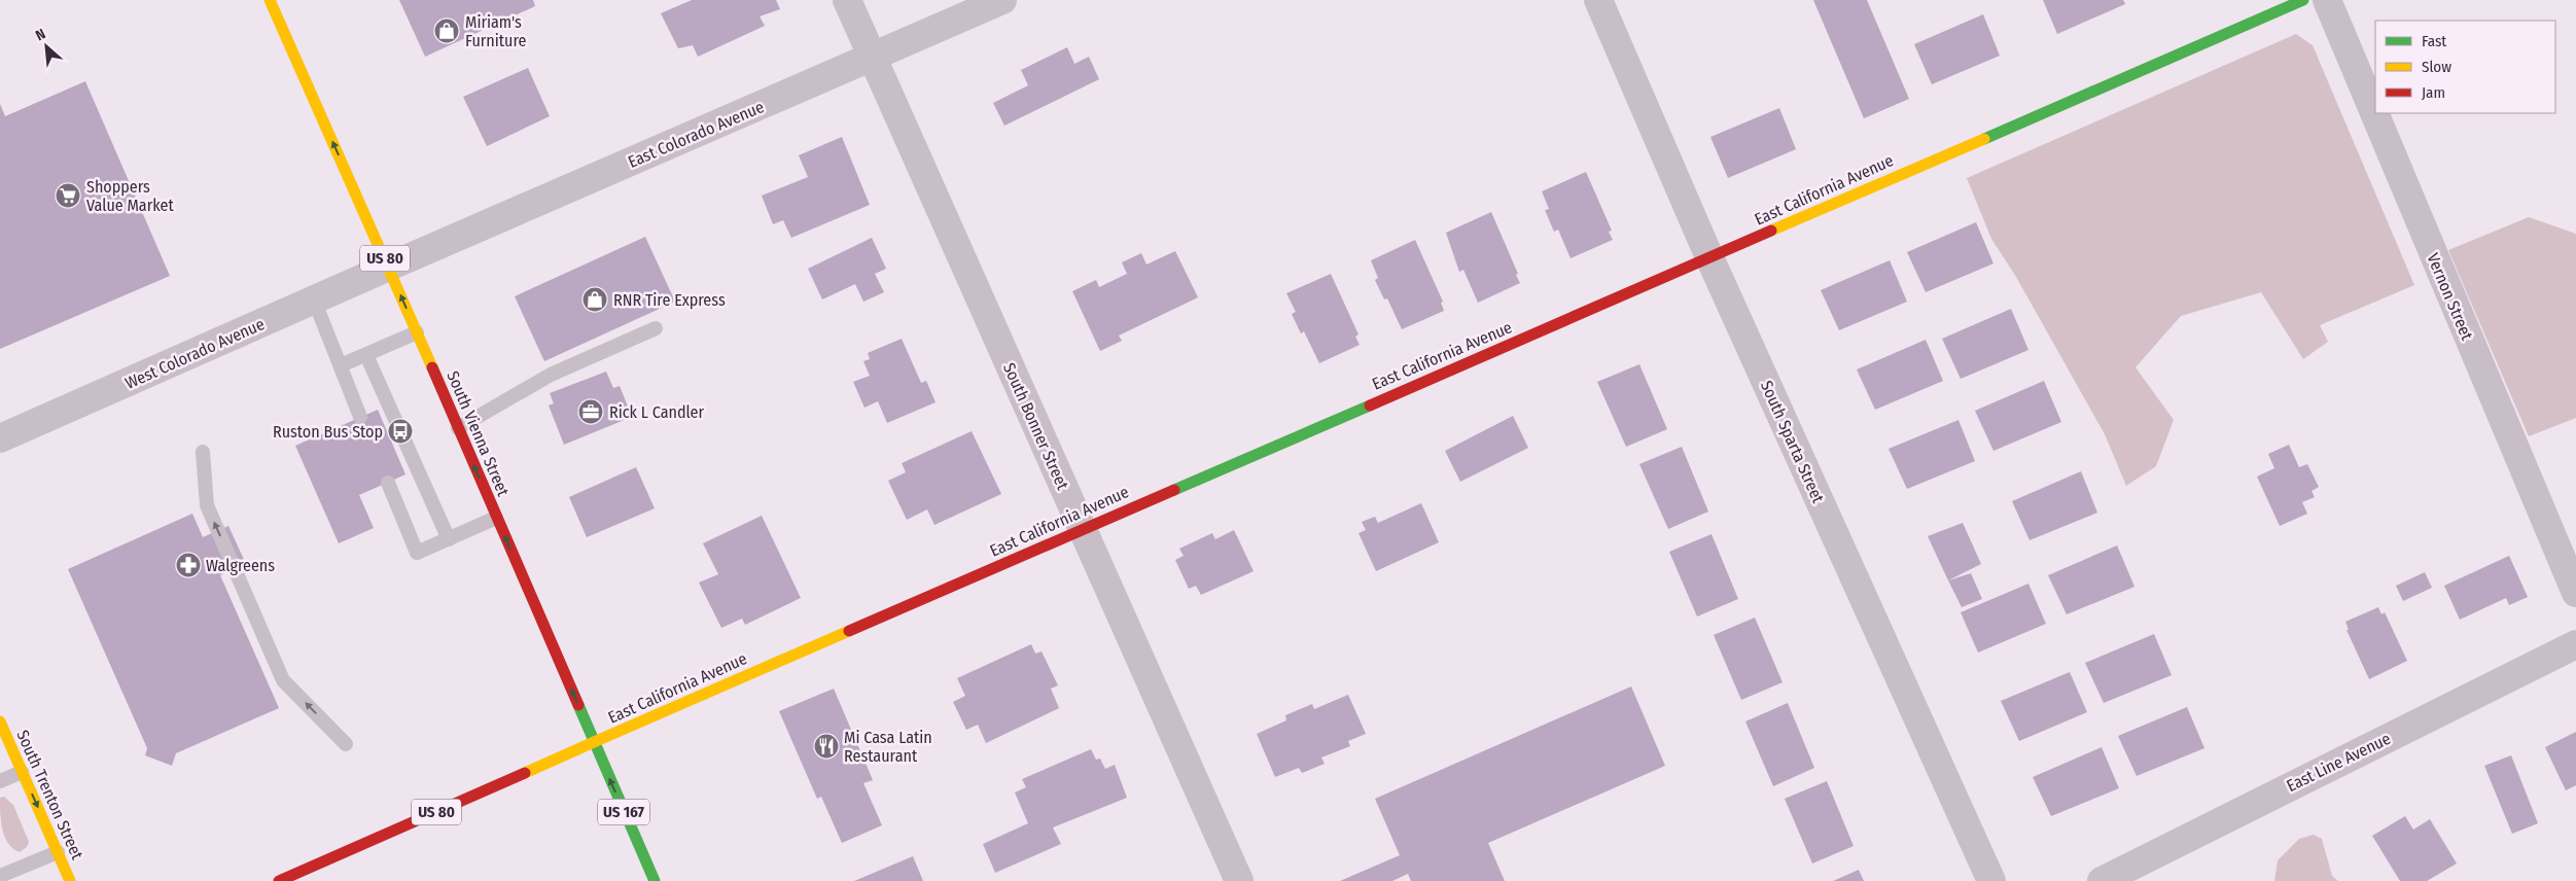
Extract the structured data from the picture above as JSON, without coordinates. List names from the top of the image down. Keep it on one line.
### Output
{"streets":{"main road":["East California Avenue","US 80","South Vienna Street","South Trenton Street","US 167"],"street":["East Colorado Avenue","Vernon Street","West Colorado Avenue","South Bonner Street","South Sparta Street","East Line Avenue"]},"crossings":[["East Colorado Avenue","West Colorado Avenue"],["East Colorado Avenue","South Bonner Street"],["East Colorado Avenue","South Vienna Street"],["East California Avenue","US 80"],["East California Avenue","South Bonner Street"],["East California Avenue","South Vienna Street"],["East California Avenue","South Sparta Street"],["US 80","South Vienna Street"],["West Colorado Avenue","South Vienna Street"]],"one_way":["South Vienna Street","South Trenton Street"],"places":{"shop":["Miriam's Furniture","RNR Tire Express"],"supermarket":["Shoppers Value Market"],"office":["Rick L Candler"],"bus stop":["Ruston Bus Stop"],"pharmacy":["Walgreens"],"restaurant":["Mi Casa Latin Restaurant"]},"legend":["Fast","Slow","Jam"],"north":"top left"}
